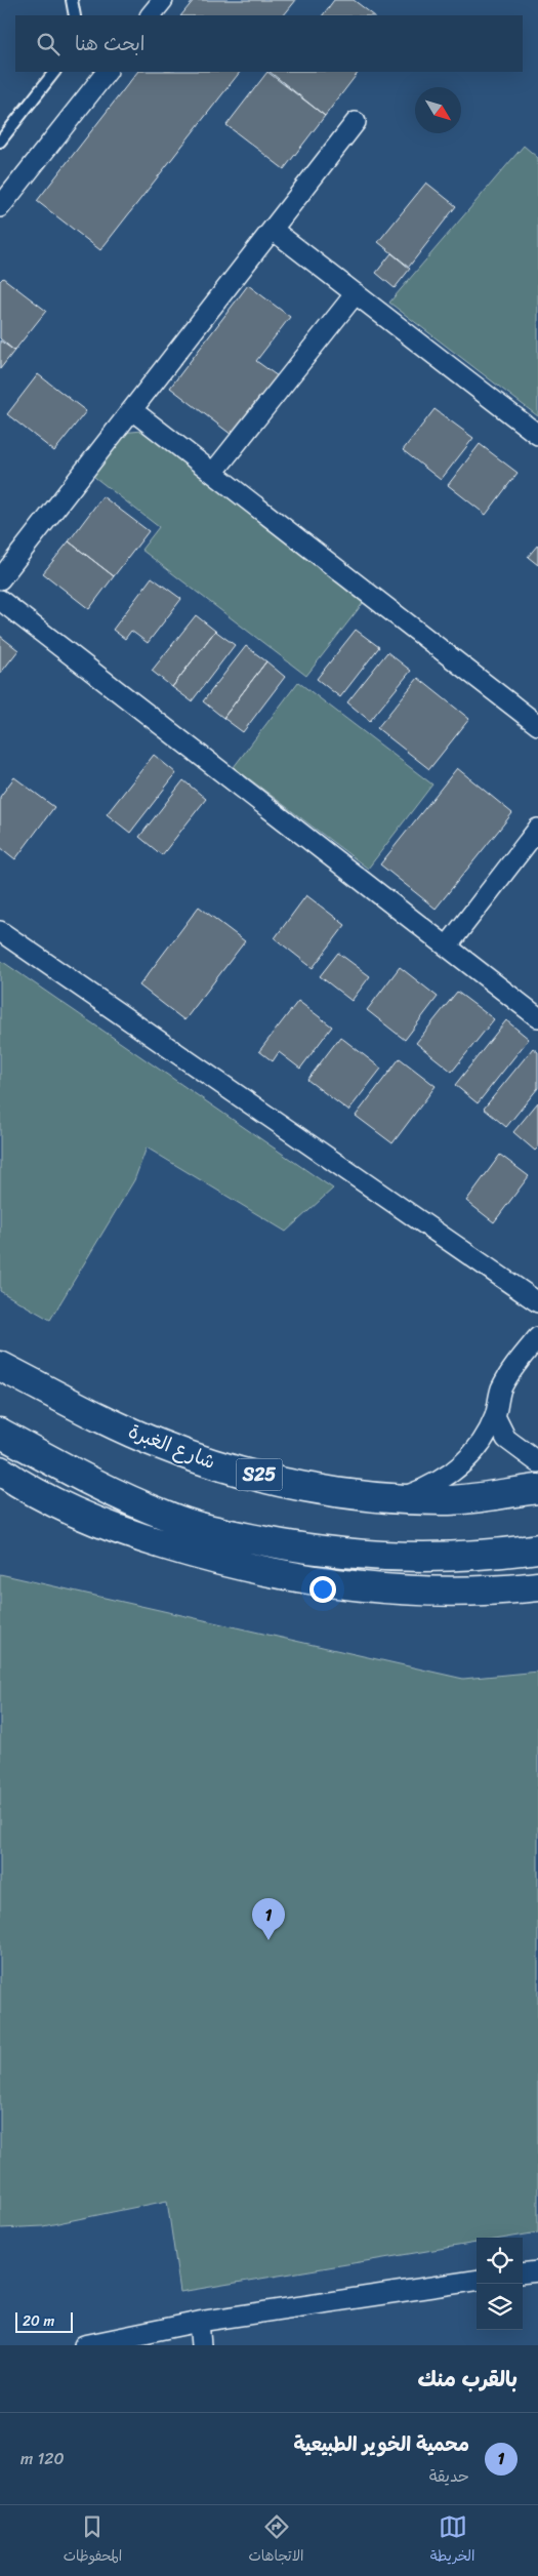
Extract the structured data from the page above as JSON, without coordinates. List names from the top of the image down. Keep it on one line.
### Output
{"streets":{"main road":["شارع الغبرة","S25"]},"scale_bar":"20 m","north":"bottom right","page":{"search":"ابحث هنا","pins":"1","scale":"20 m","heading":"بالقرب منك","list":[{"mark":"1","name":"محمية الخوير الطبيعية","note":"حديقة","value":"120 m"}],"nav":["الخريطة","الاتجاهات","المحفوظات"]}}
